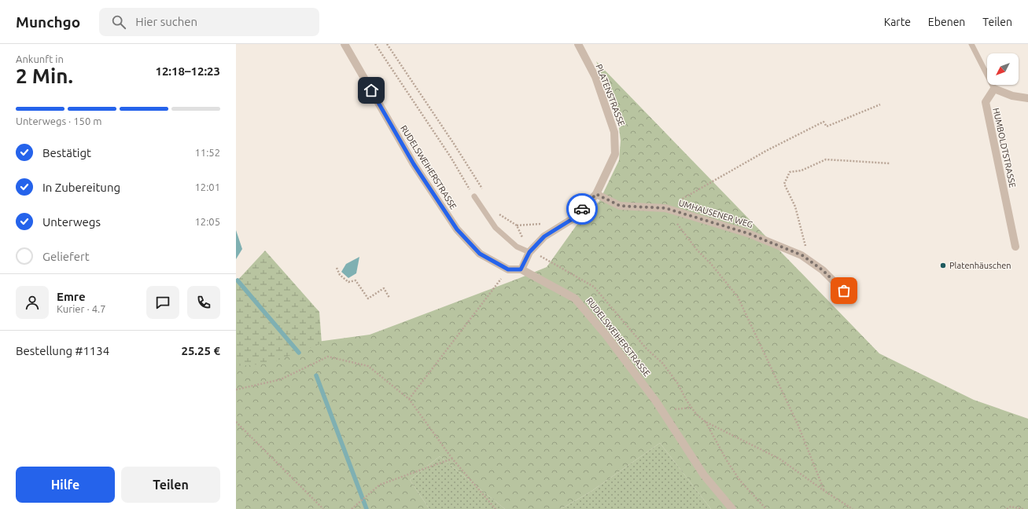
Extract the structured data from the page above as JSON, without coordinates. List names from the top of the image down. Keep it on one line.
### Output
{"streets":{"street":["PLATENSTRASSE","HUMBOLDTSTRASSE","RUDELSWEIHERSTRASSE","UMHAUSENER WEG"]},"crossings":[["PLATENSTRASSE","RUDELSWEIHERSTRASSE"],["PLATENSTRASSE","UMHAUSENER WEG"]],"places":["Platenhäuschen"],"north":"bottom left","page":{"header":"Munchgo","search":"Hier suchen","nav":["Karte","Ebenen","Teilen"],"heading":["2 Min.","Ankunft in","12:18–12:23"],"panel":["Emre","Kurier · 4.7","Bestellung #1134","25.25 €"],"bar":"Unterwegs · 150 m","list":[["Bestätigt","11:52"],["In Zubereitung","12:01"],["Unterwegs","12:05"],"Geliefert"],"buttons":["Hilfe","Teilen"]}}
